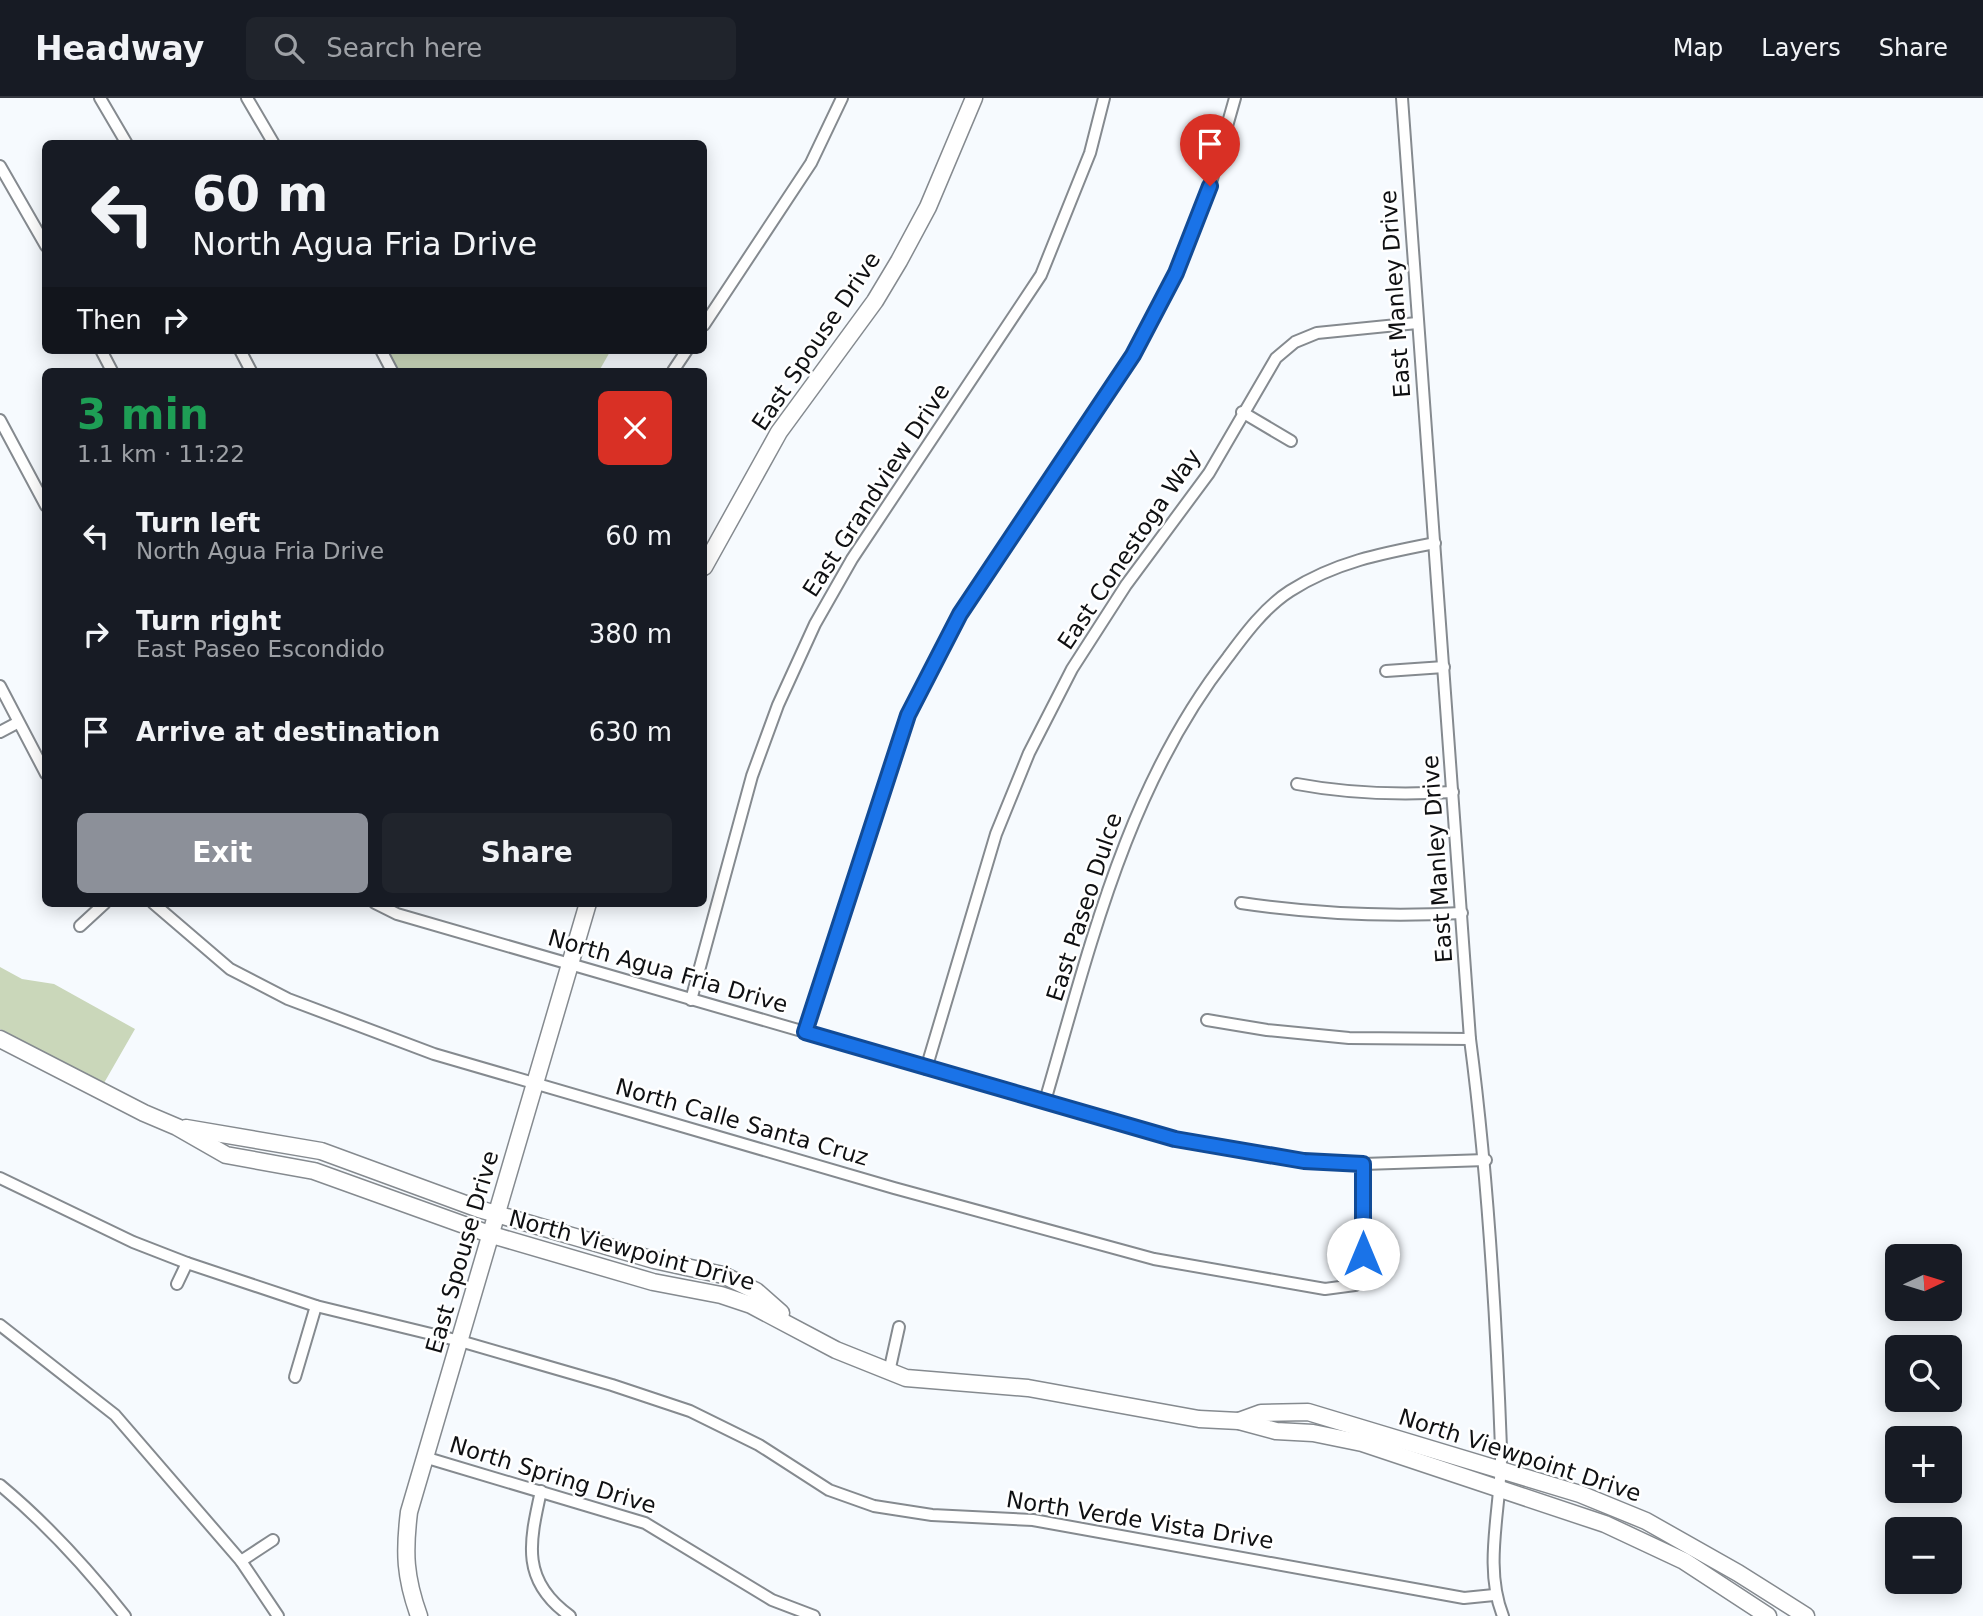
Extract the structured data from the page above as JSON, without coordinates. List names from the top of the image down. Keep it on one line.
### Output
{"streets":{"main road":["East Spouse Drive","North Viewpoint Drive"],"street":["East Manley Drive","East Grandview Drive","East Conestoga Way","East Paseo Dulce","North Agua Fria Drive","North Calle Santa Cruz","North Spring Drive","North Verde Vista Drive"]},"crossings":[["East Manley Drive","East Conestoga Way"],["East Manley Drive","East Paseo Dulce"],["East Manley Drive","North Agua Fria Drive"],["East Manley Drive","North Viewpoint Drive"],["East Manley Drive","North Verde Vista Drive"],["East Spouse Drive","North Agua Fria Drive"],["East Spouse Drive","North Calle Santa Cruz"],["East Spouse Drive","North Viewpoint Drive"],["East Spouse Drive","North Spring Drive"],["East Spouse Drive","North Verde Vista Drive"],["East Grandview Drive","North Agua Fria Drive"],["East Conestoga Way","North Agua Fria Drive"],["East Paseo Dulce","North Agua Fria Drive"],["North Agua Fria Drive","North Calle Santa Cruz"]],"north":"right","page":{"header":"Headway","search":"Search here","nav":["Map","Layers","Share"],"turn":["60 m","North Agua Fria Drive"],"then":"Then","heading":["3 min","1.1 km · 11:22"],"list":[{"name":"Turn left","note":"North Agua Fria Drive","value":"60 m"},{"name":"Turn right","note":"East Paseo Escondido","value":"380 m"},{"name":"Arrive at destination","value":"630 m"}],"buttons":["Exit","Share"],"map_buttons":["+","−"]}}
